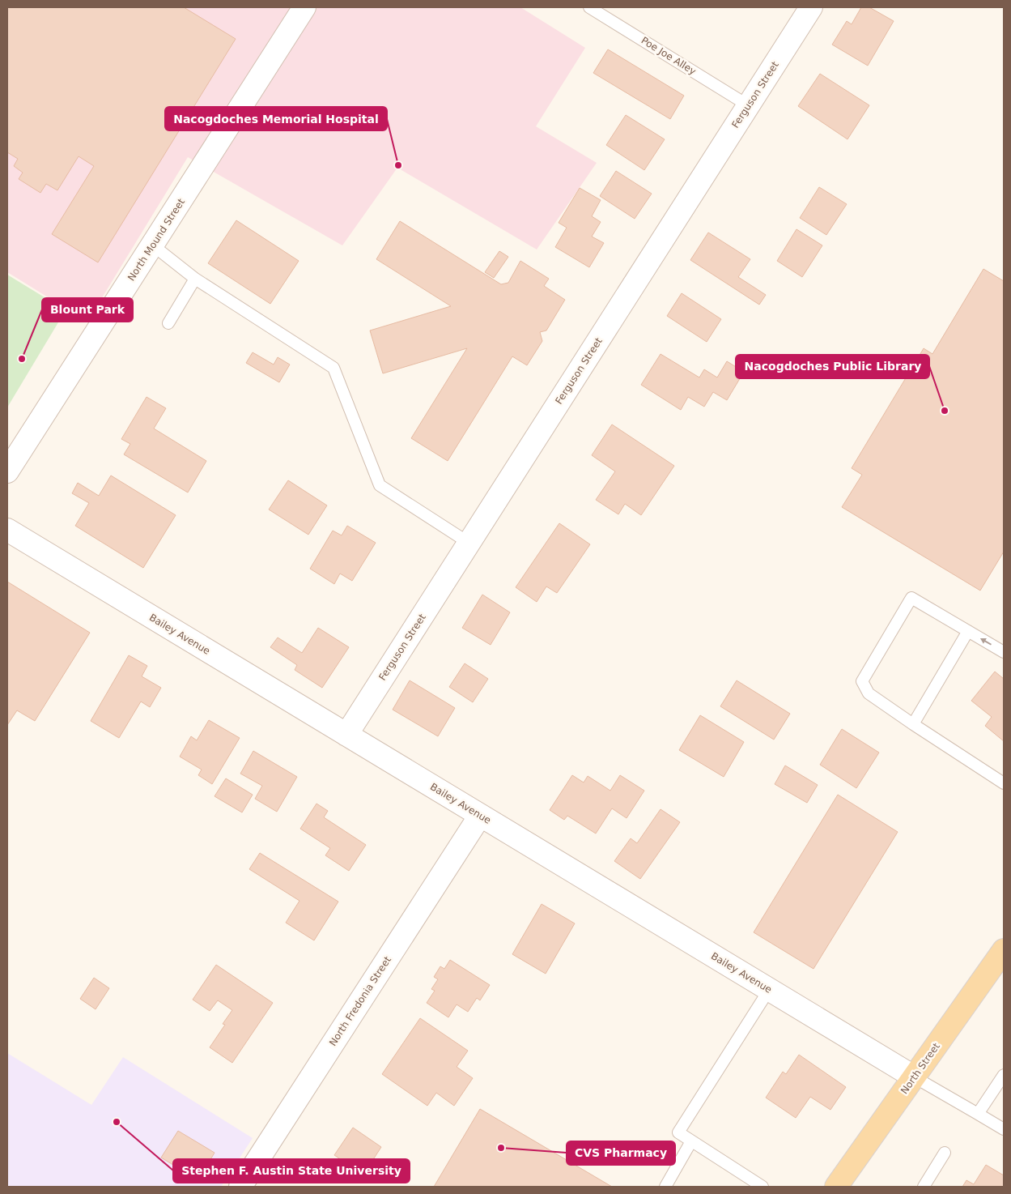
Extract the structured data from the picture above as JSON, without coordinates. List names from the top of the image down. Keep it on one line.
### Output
{"streets":{"main road":["North Street"],"street":["Ferguson Street","North Mound Street","Bailey Avenue","North Fredonia Street"],"lane":["Poe Joe Alley"]},"crossings":[["Poe Joe Alley","Ferguson Street"],["Ferguson Street","Bailey Avenue"],["Bailey Avenue","North Fredonia Street"],["Bailey Avenue","North Street"]],"places":["Nacogdoches Memorial Hospital","Blount Park","Nacogdoches Public Library","Stephen F. Austin State University","CVS Pharmacy"]}
